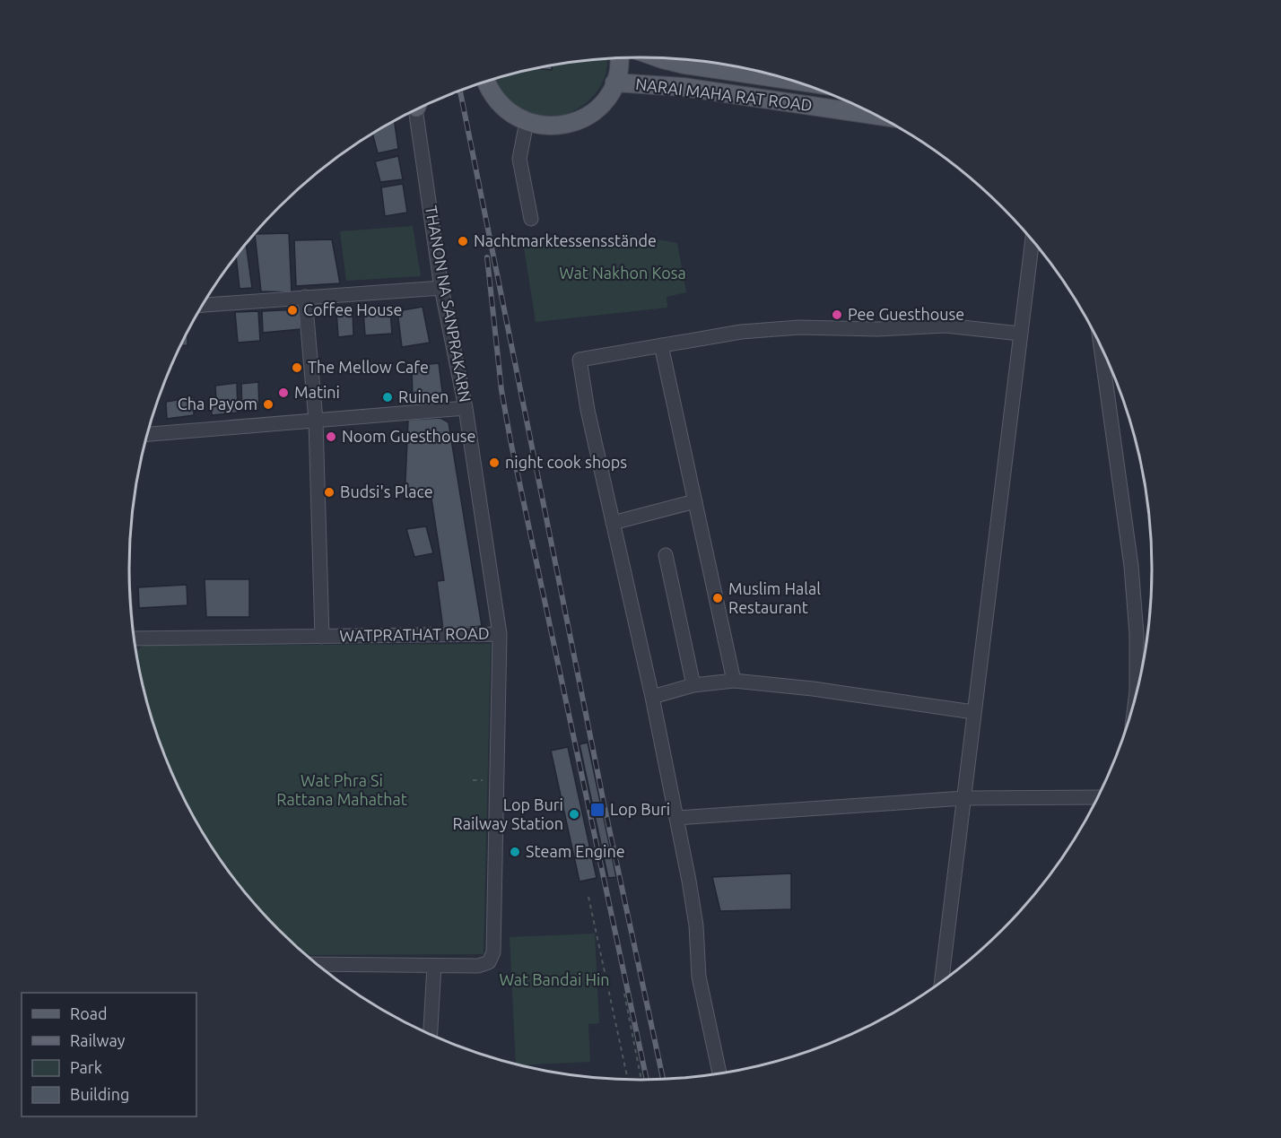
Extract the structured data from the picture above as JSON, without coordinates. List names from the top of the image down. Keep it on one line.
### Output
{"streets":{"main road":["NARAI MAHA RAT ROAD"],"street":["THANON NA SANPRAKARN","WATPRATHAT ROAD"]},"crossings":[["THANON NA SANPRAKARN","WATPRATHAT ROAD"]],"parks":["Wat Nakhon Kosa","Wat Phra Si Rattana Mahathat","Wat Bandai Hin"],"places":{"other":["Nachtmarktessensstände","Coffee House","Pee Guesthouse","The Mellow Cafe","Matini","Ruinen","Cha Payom","Noom Guesthouse","night cook shops","Budsi's Place","Muslim Halal Restaurant","Lop Buri Railway Station","Steam Engine"],"transit":["Lop Buri"]},"legend":["Road","Railway","Park","Building"]}
